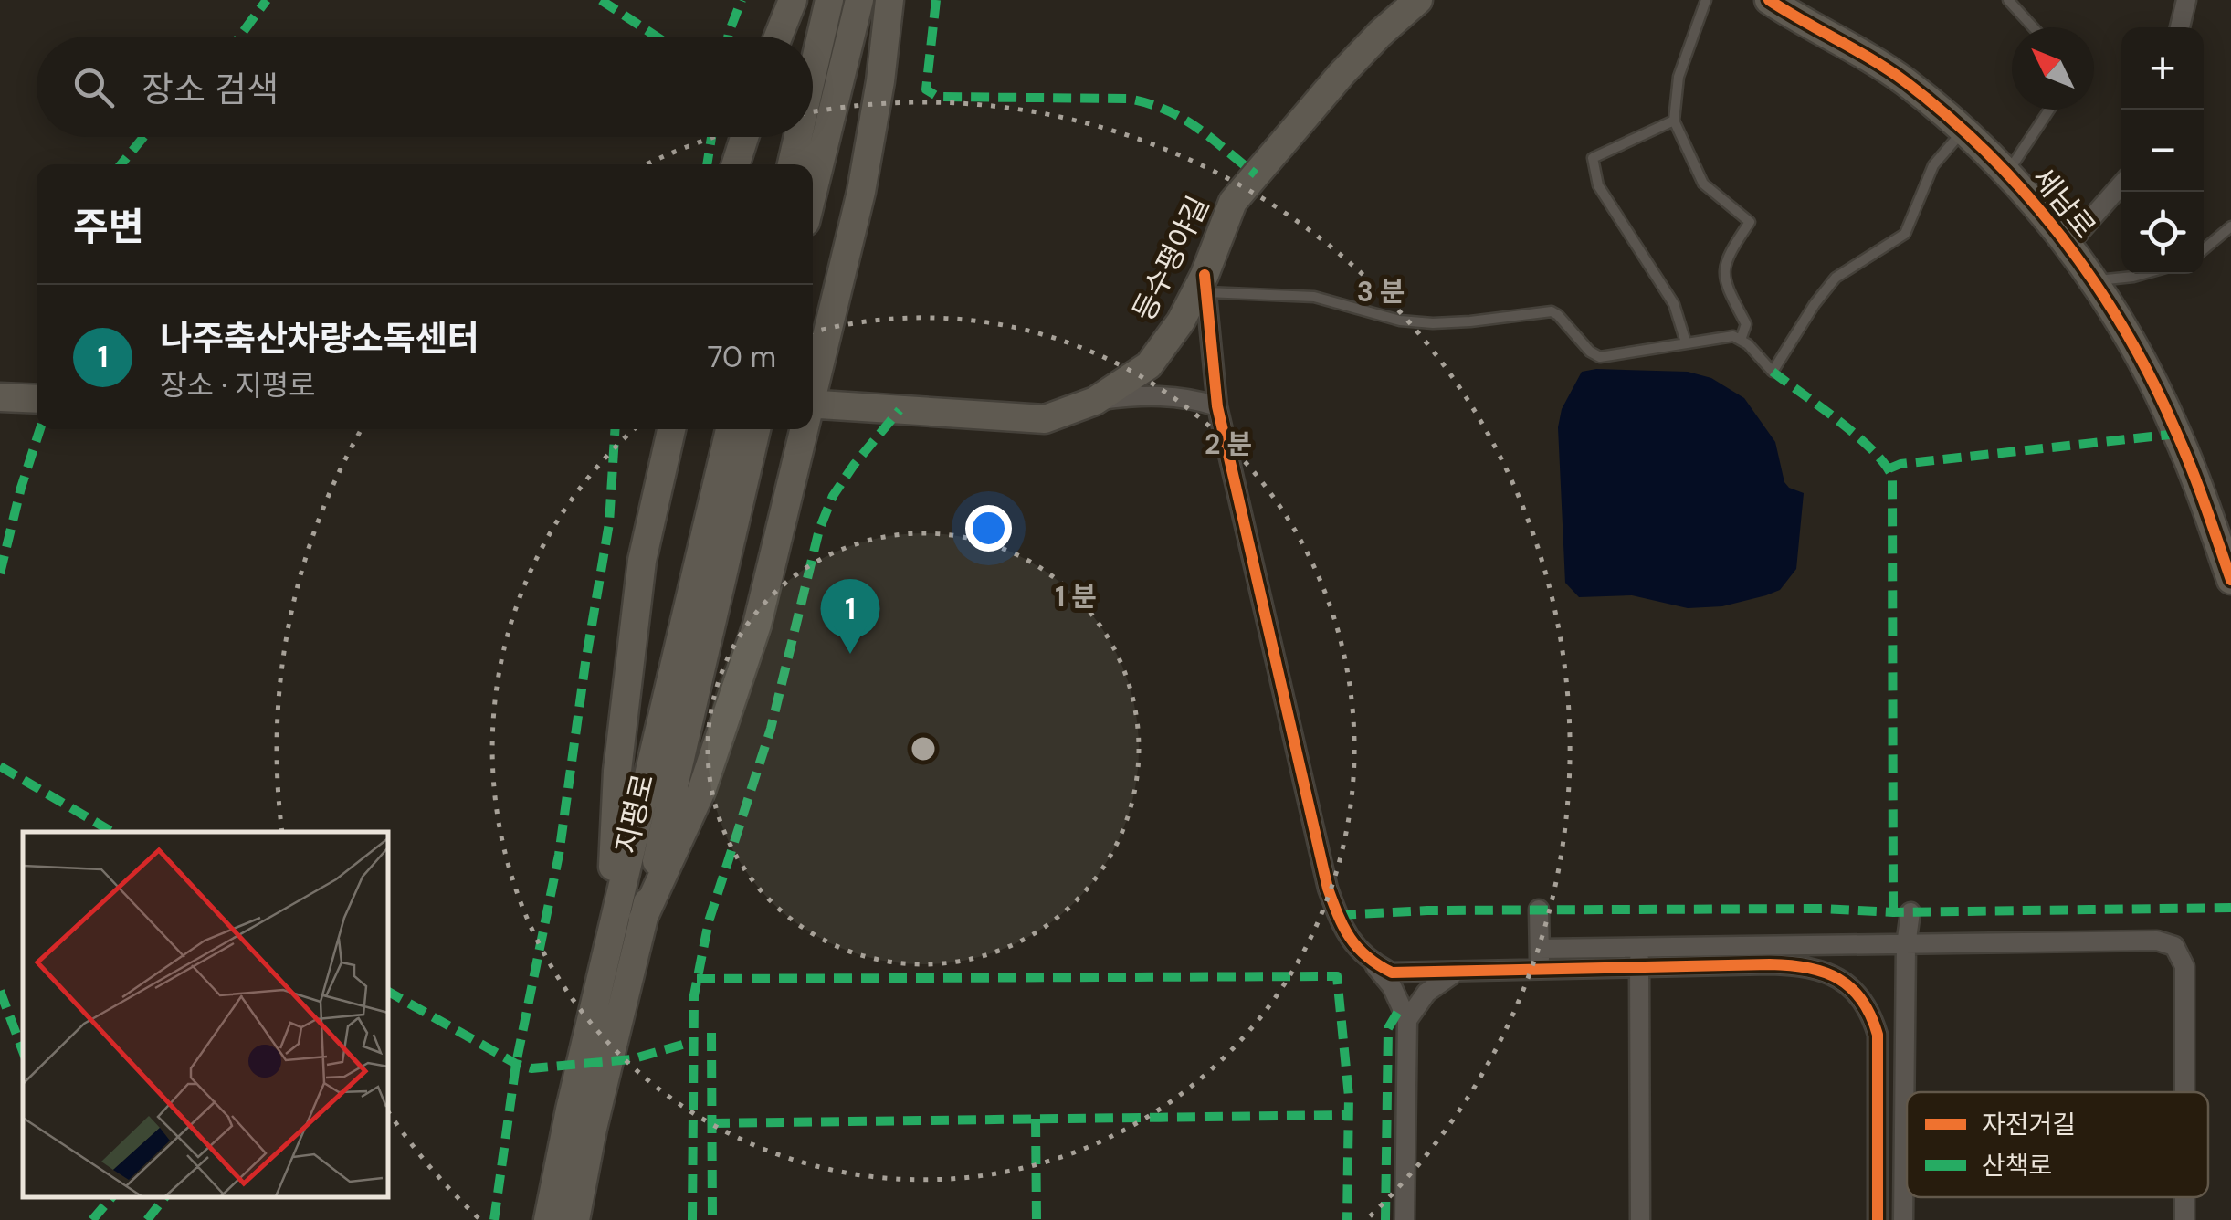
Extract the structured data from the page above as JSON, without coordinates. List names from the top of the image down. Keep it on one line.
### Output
{"streets":{"main road":["세남로","등수평야길","지평로"]},"legend":["자전거길","산책로"],"north":"top left","page":{"map_buttons":["+","−"],"search":"장소 검색","heading":"주변","list":[{"mark":"1","name":"나주축산차량소독센터","note":"장소 · 지평로","value":"70 m"}],"pins":"1"},"rings":["3 분","2 분","1 분"]}
